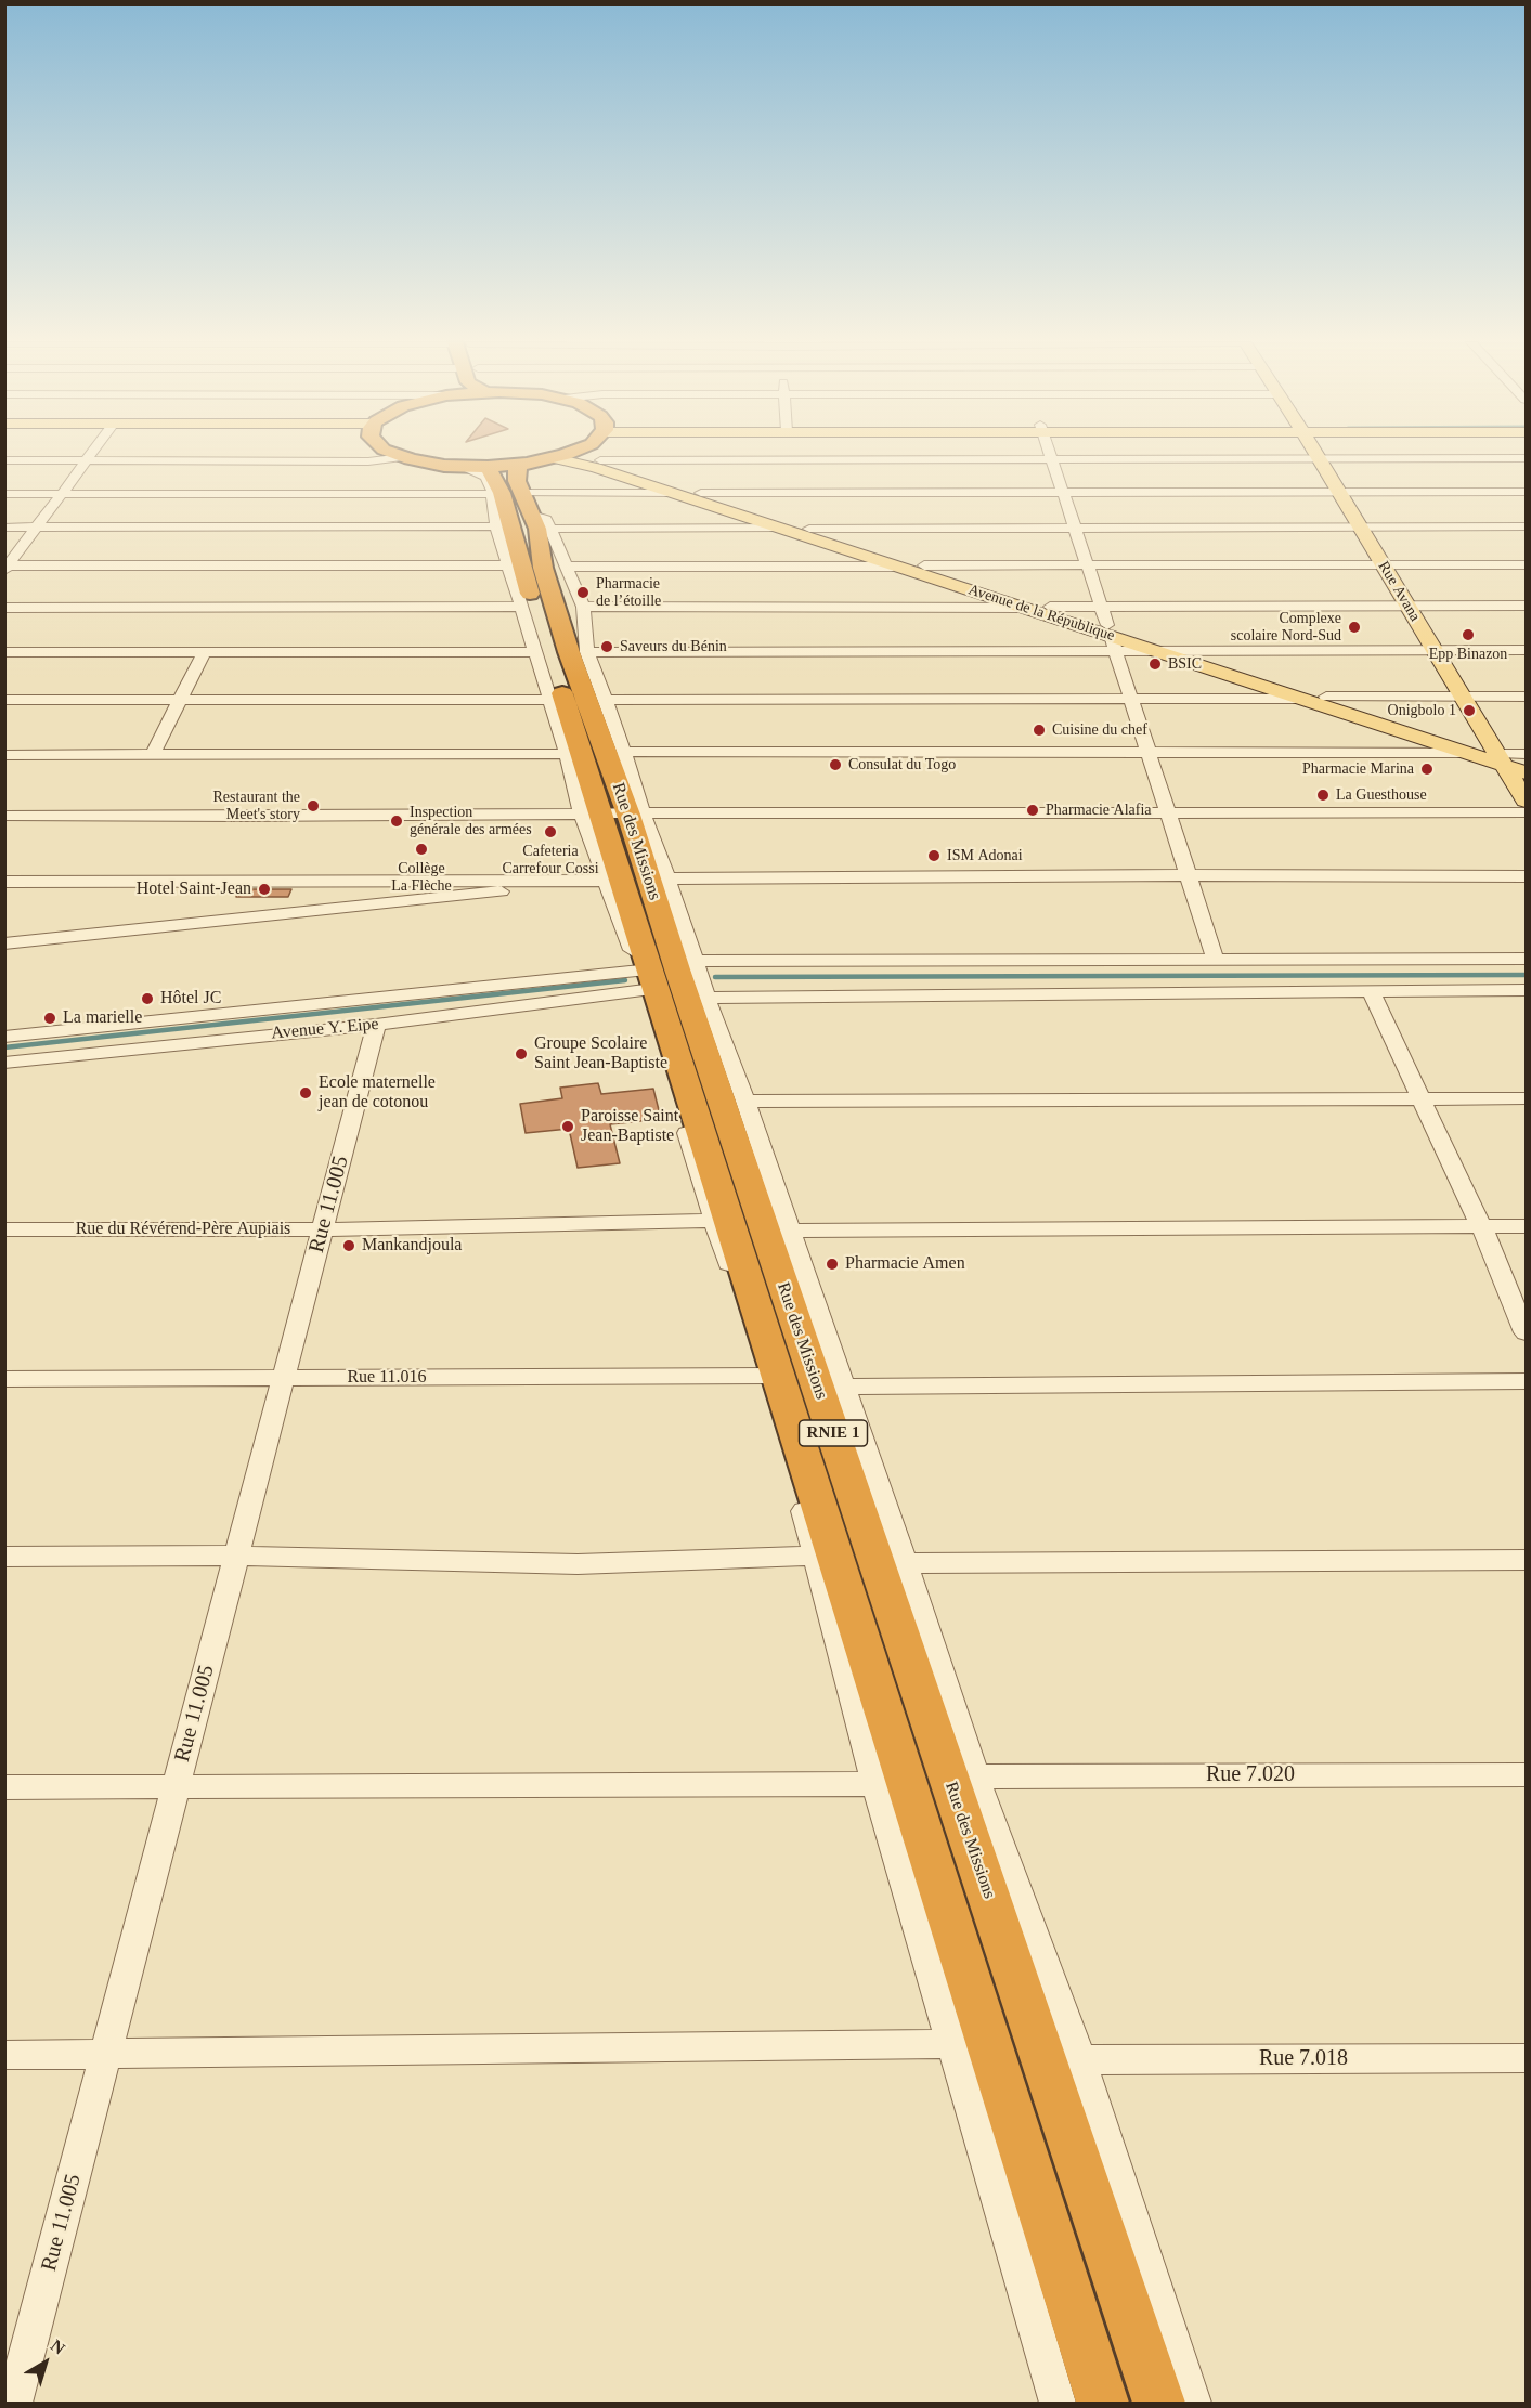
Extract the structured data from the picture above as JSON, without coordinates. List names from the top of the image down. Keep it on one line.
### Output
{"streets":{"highway":["Rue des Missions","RNIE 1"],"main road":["Rue Avana","Avenue de la République"],"street":["Avenue Y. Eipe","Rue 11.005","Rue du Révérend-Père Aupiais","Rue 11.016","Rue 7.020","Rue 7.018"]},"crossings":[["Rue Avana","Avenue de la République"],["Avenue Y. Eipe","Rue 11.005"],["Rue 11.005","Rue du Révérend-Père Aupiais"],["Rue 11.005","Rue 11.016"]],"places":["Pharmacie de l’étoille","Complexe scolaire Nord-Sud","Epp Binazon","Saveurs du Bénin","BSIC","Onigbolo 1","Cuisine du chef","Consulat du Togo","Pharmacie Marina","La Guesthouse","Restaurant the Meet's story","Pharmacie Alafia","Inspection générale des armées","Cafeteria Carrefour Cossi","Collège La Flèche","ISM Adonai","Hotel Saint-Jean","Hôtel JC","La marielle","Groupe Scolaire Saint Jean-Baptiste","Ecole maternelle jean de cotonou","Paroisse Saint Jean-Baptiste","Mankandjoula","Pharmacie Amen"],"north":"top right"}
